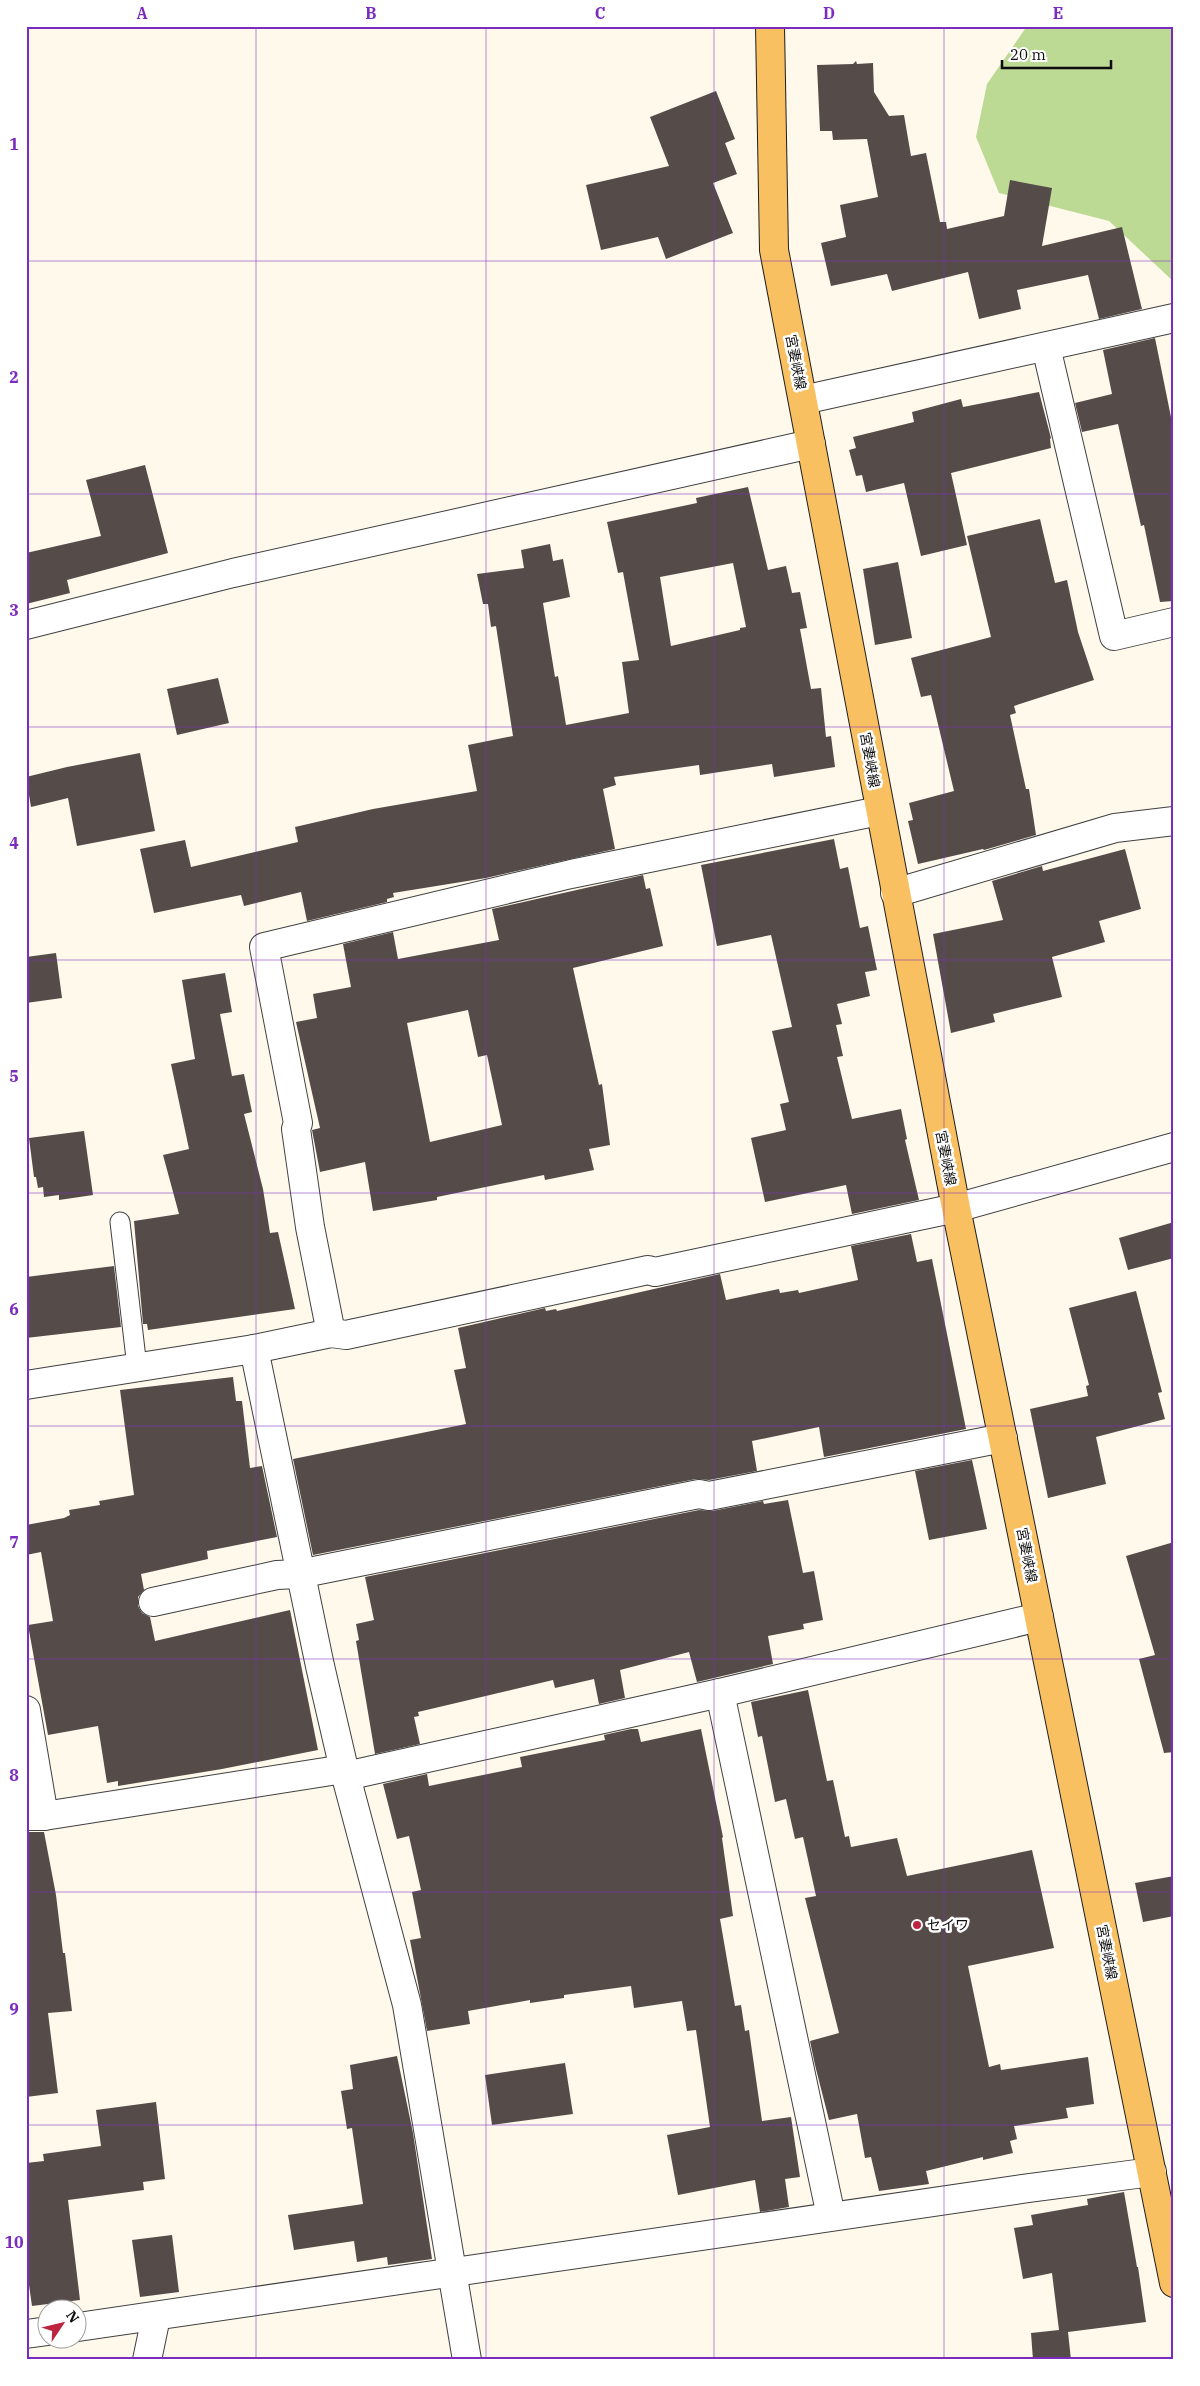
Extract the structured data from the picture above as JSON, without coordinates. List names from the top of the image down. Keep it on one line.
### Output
{"streets":{"main road":["宮妻峡線"]},"places":["セイワ"],"scale_bar":"20 m","north":"top right","grid":{"columns":["A","B","C","D","E"],"rows":["1","2","3","4","5","6","7","8","9","10"]}}
